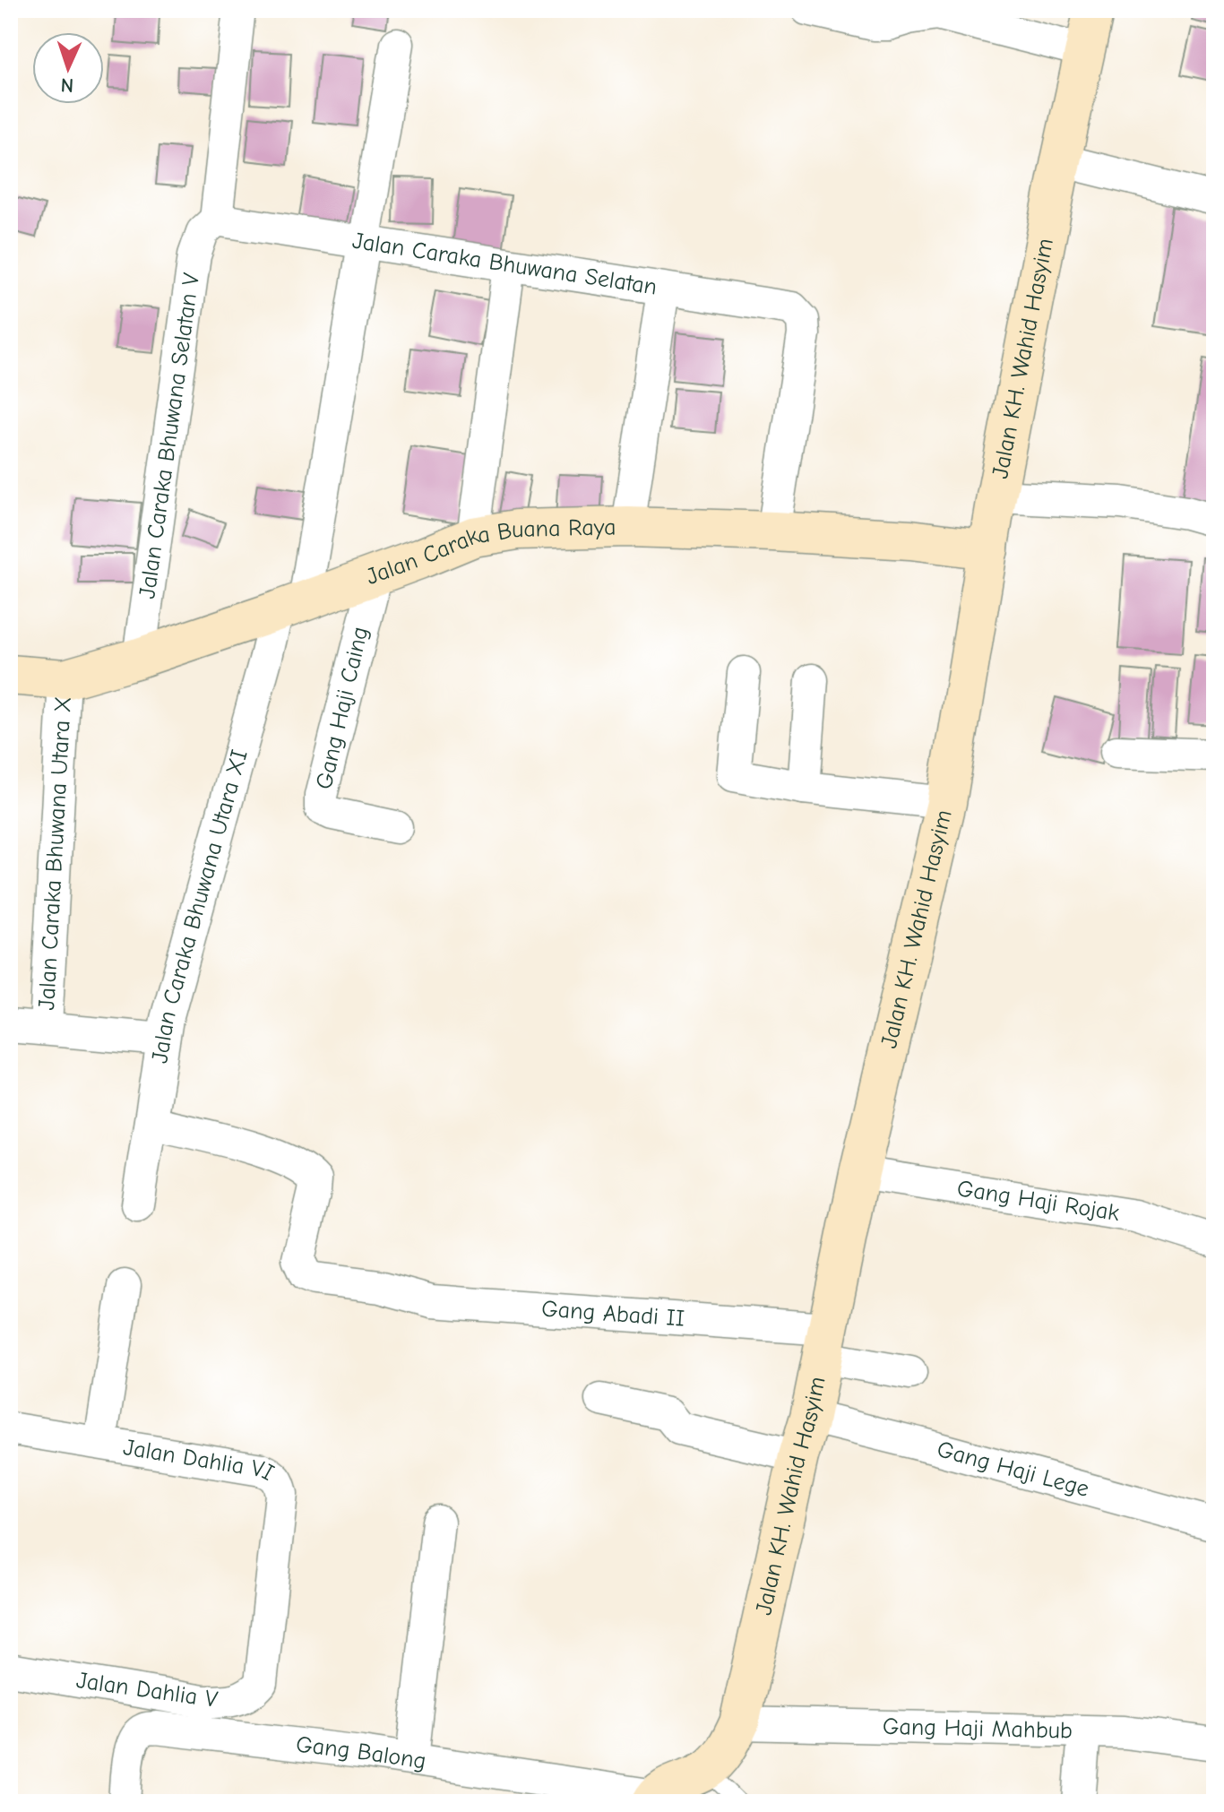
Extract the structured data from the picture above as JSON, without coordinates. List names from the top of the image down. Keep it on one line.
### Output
{"streets":{"street":["Jalan Caraka Bhuwana Selatan","Jalan KH. Wahid Hasyim","Jalan Caraka Bhuwana Selatan V","Jalan Caraka Buana Raya","Gang Haji Caing","Jalan Caraka Bhuwana Utara X","Jalan Caraka Bhuwana Utara XI","Gang Haji Rojak","Gang Abadi II","Jalan Dahlia VI","Gang Haji Lege","Jalan Dahlia V","Gang Haji Mahbub","Gang Balong"]},"crossings":[["Jalan Caraka Bhuwana Selatan","Jalan Caraka Bhuwana Selatan V"],["Jalan Caraka Bhuwana Selatan","Jalan Caraka Buana Raya"],["Jalan Caraka Bhuwana Selatan","Jalan Caraka Bhuwana Utara XI"],["Jalan KH. Wahid Hasyim","Jalan Caraka Buana Raya"],["Jalan KH. Wahid Hasyim","Gang Haji Rojak"],["Jalan KH. Wahid Hasyim","Gang Abadi II"],["Jalan KH. Wahid Hasyim","Gang Haji Lege"],["Jalan KH. Wahid Hasyim","Gang Haji Mahbub"],["Jalan KH. Wahid Hasyim","Gang Balong"],["Jalan Caraka Bhuwana Selatan V","Jalan Caraka Buana Raya"],["Jalan Caraka Buana Raya","Gang Haji Caing"],["Jalan Caraka Buana Raya","Jalan Caraka Bhuwana Utara X"],["Jalan Caraka Buana Raya","Jalan Caraka Bhuwana Utara XI"],["Jalan Caraka Bhuwana Utara XI","Gang Abadi II"],["Jalan Dahlia VI","Jalan Dahlia V"]],"north":"bottom"}
